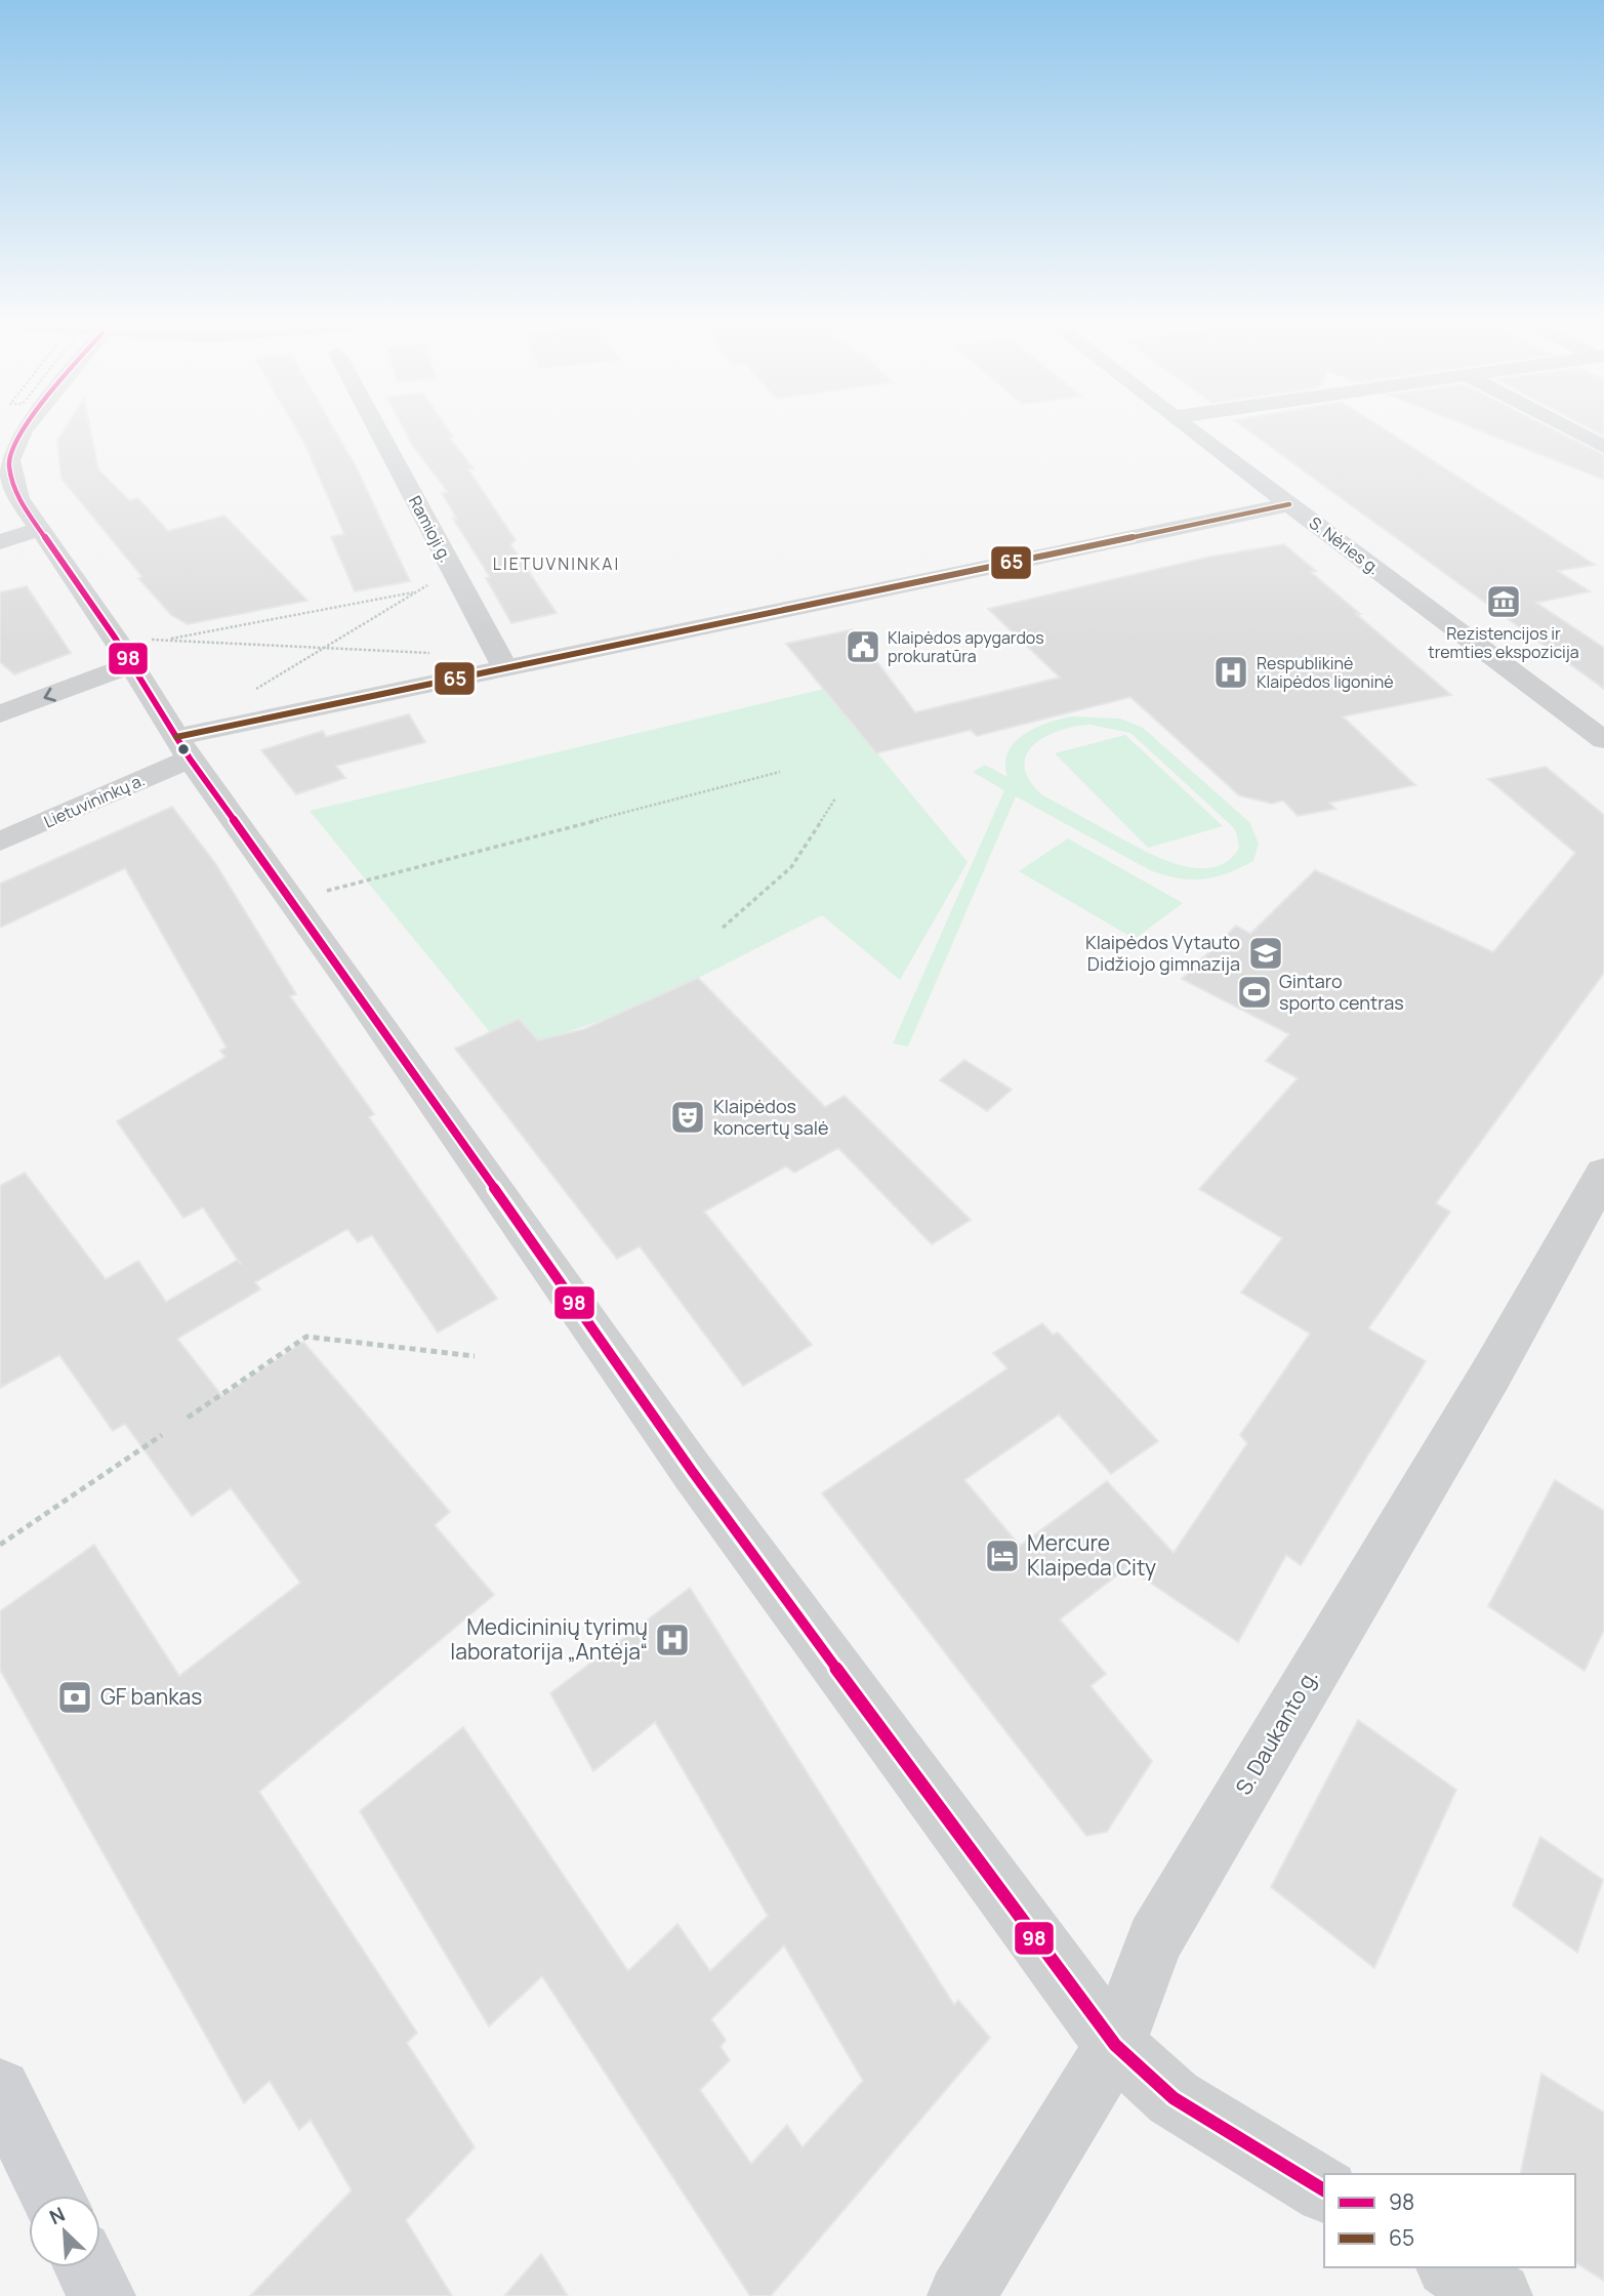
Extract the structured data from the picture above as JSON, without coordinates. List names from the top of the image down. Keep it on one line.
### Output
{"streets":{"street":["Ramioji g.","S. Nėries g.","Lietuvininkų a.","S. Daukanto g."]},"crossings":[["Ramioji g.","Lietuvininkų a."],["S. Nėries g.","Lietuvininkų a."]],"districts":["LIETUVNINKAI"],"places":{"museum":["Rezistencijos ir tremties ekspozicija"],"public building":["Klaipėdos apygardos prokuratūra"],"hospital":["Respublikinė Klaipėdos ligoninė","Medicininių tyrimų laboratorija „Antėja“"],"school or university":["Klaipėdos Vytauto Didžiojo gimnazija"],"sports":["Gintaro sporto centras"],"theatre":["Klaipėdos koncertų salė"],"hotel":["Mercure Klaipeda City"],"bank":["GF bankas"]},"lines":["transit line 98","transit line 65"],"legend":["98","65"],"north":"top left"}
